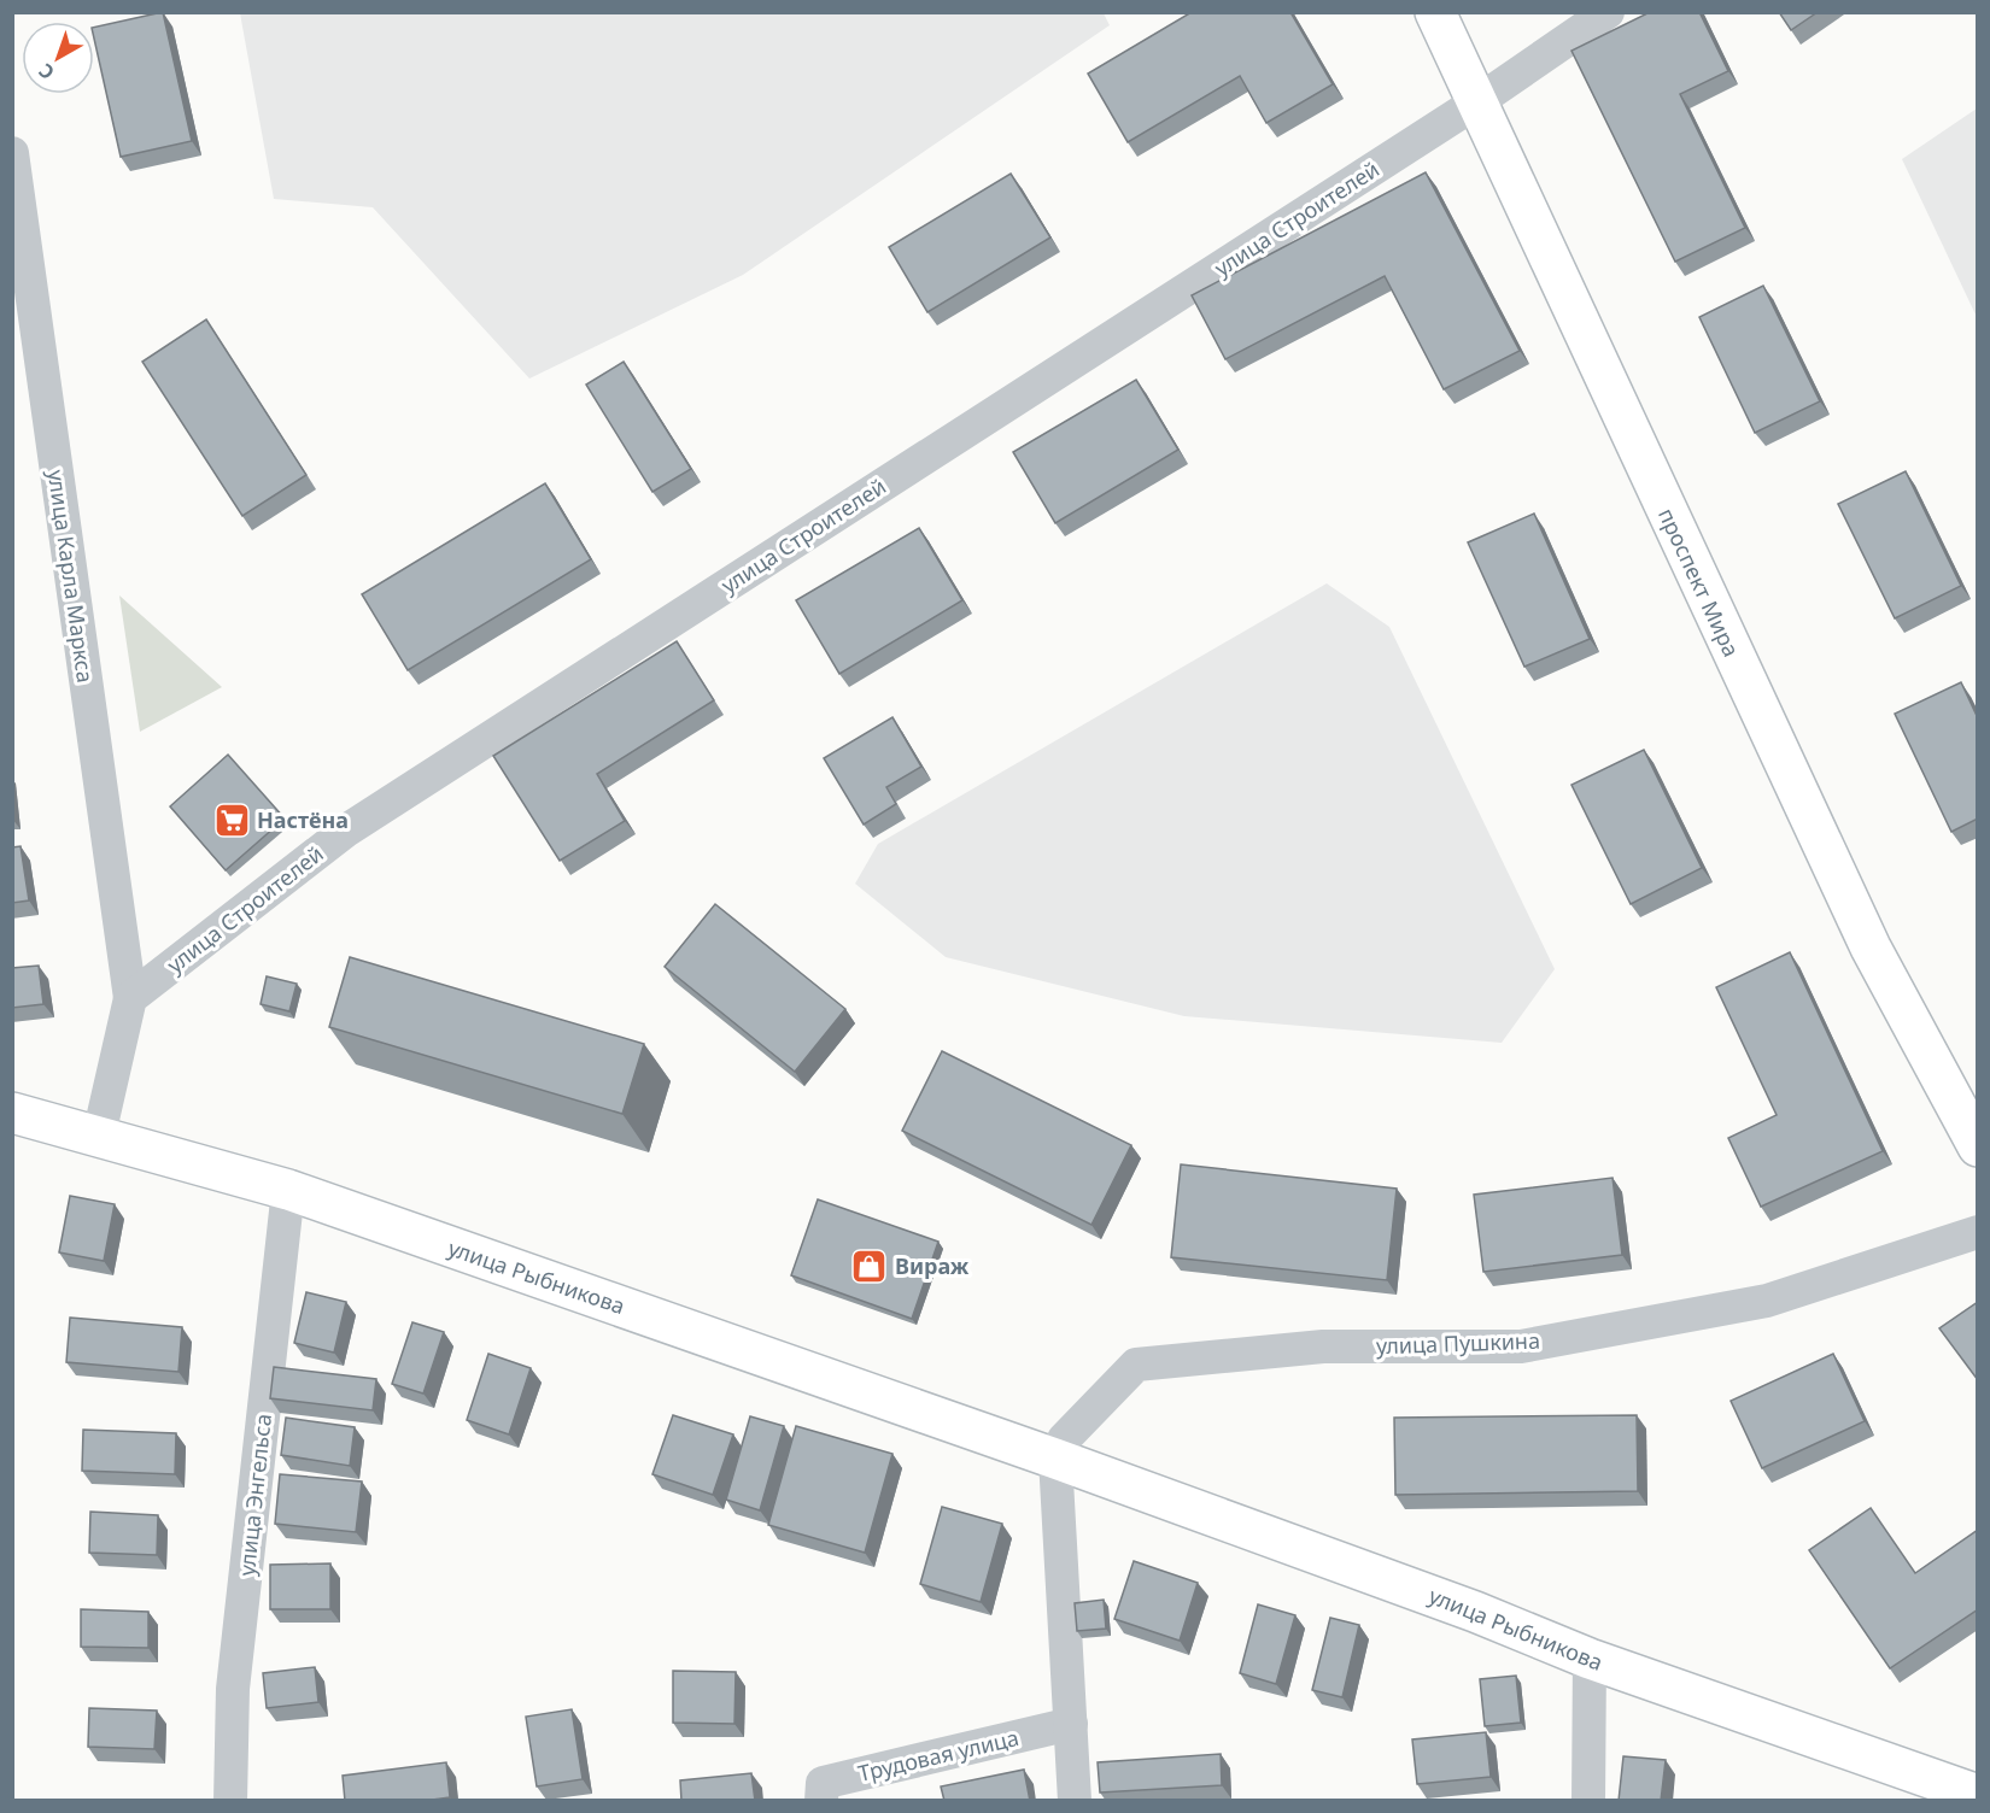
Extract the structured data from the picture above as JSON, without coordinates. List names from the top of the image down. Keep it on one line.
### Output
{"streets":{"street":["улица Строителей","улица Карла Маркса","проспект Мира","улица Рыбникова","улица Пушкина","улица Энгельса","Трудовая улица"]},"crossings":[["улица Строителей","улица Карла Маркса"],["улица Строителей","проспект Мира"],["улица Рыбникова","улица Пушкина"],["улица Рыбникова","улица Энгельса"]],"places":{"supermarket":["Настёна"],"shop":["Вираж"]},"north":"bottom left"}
